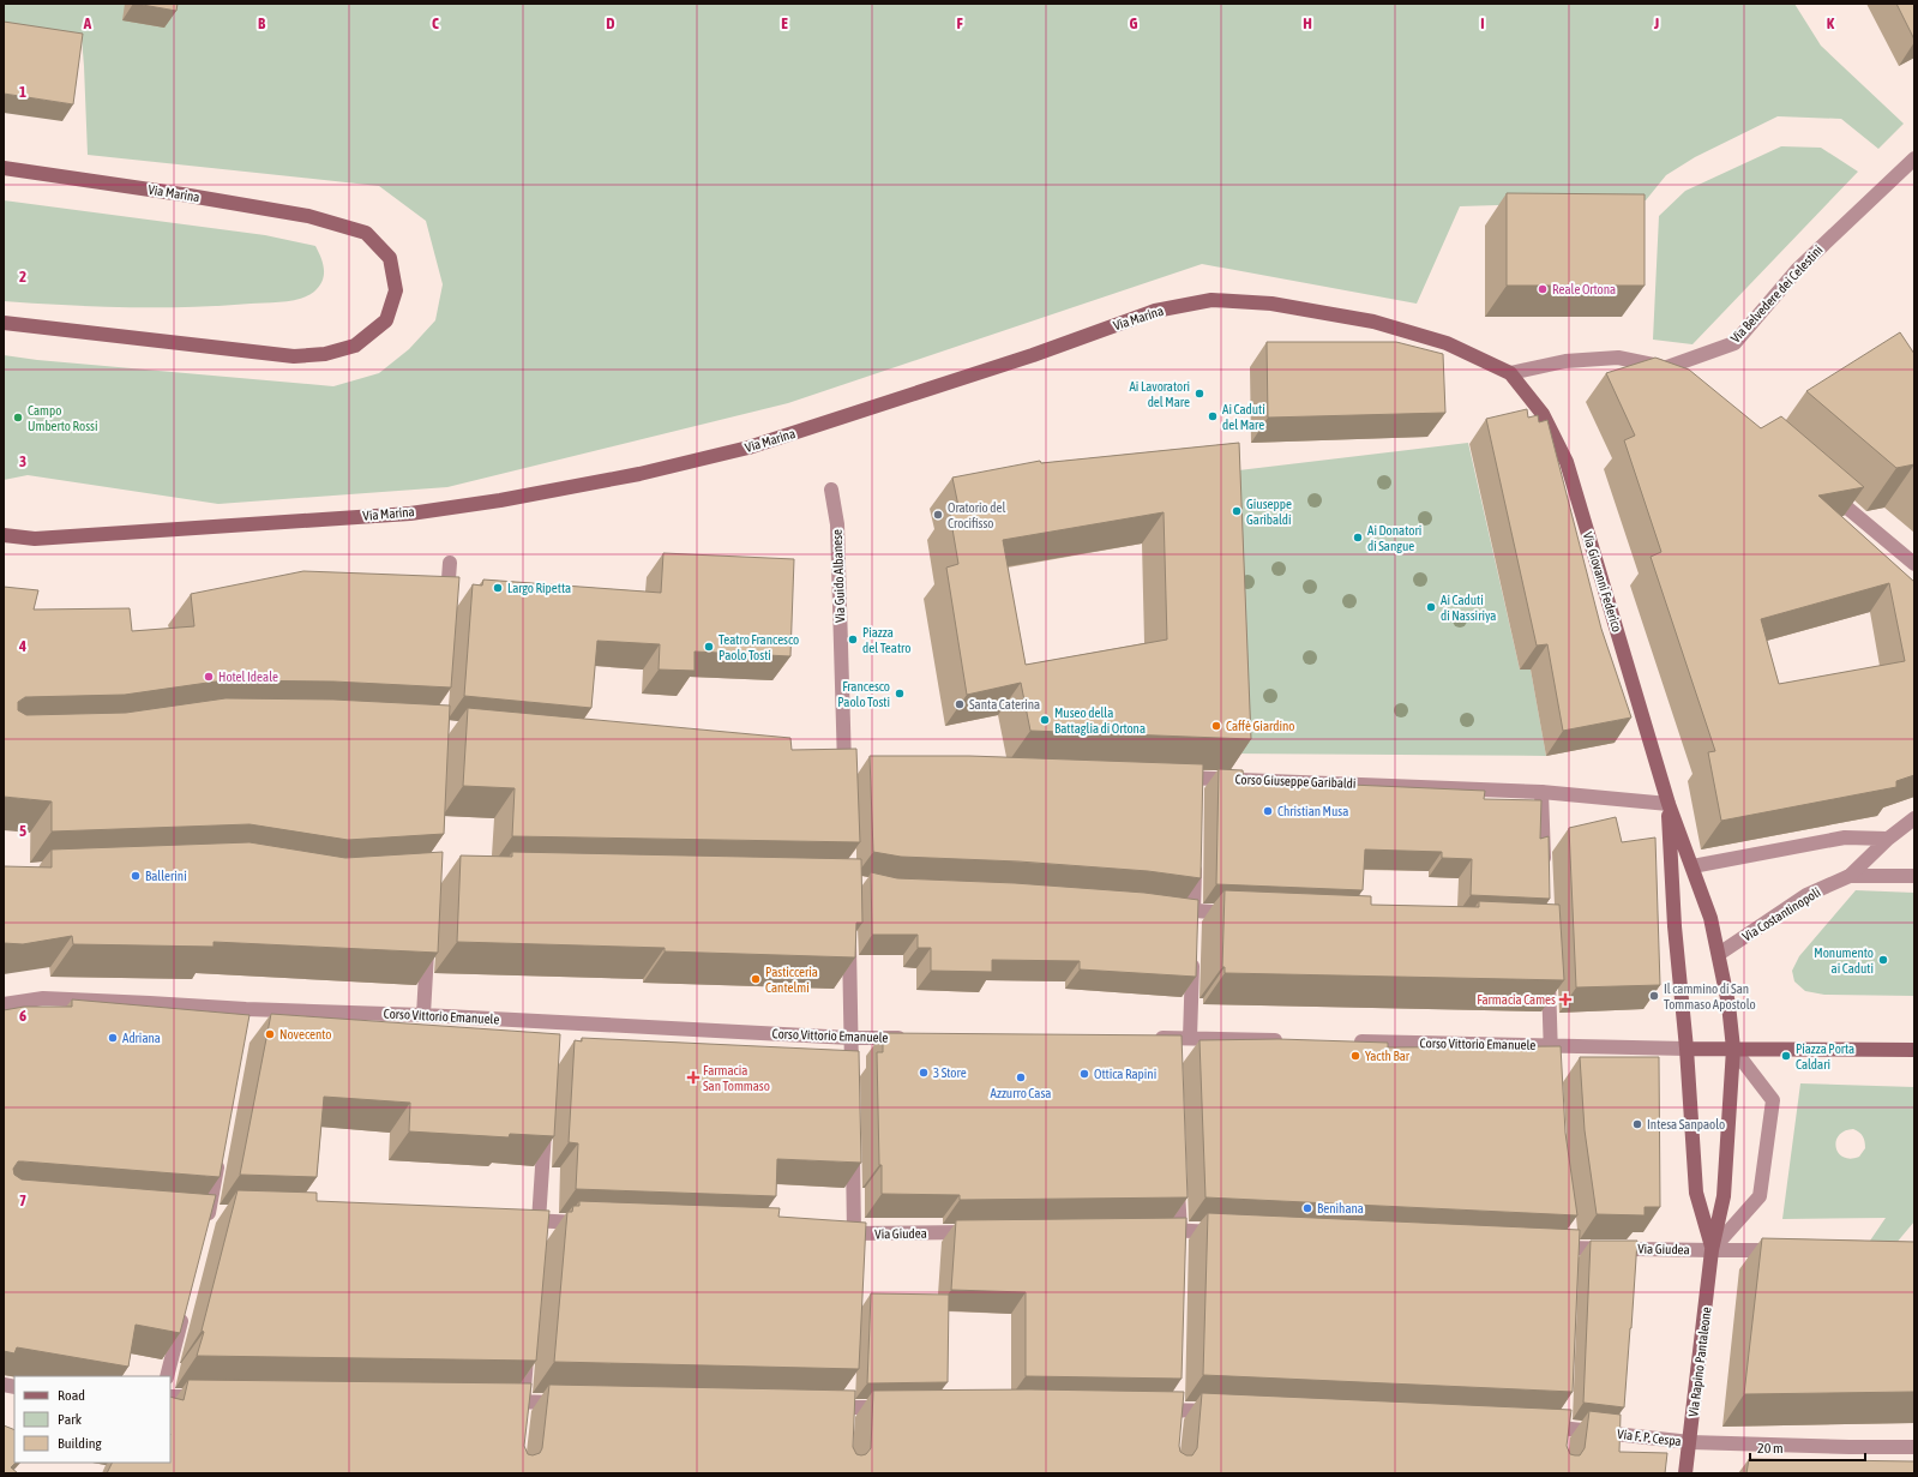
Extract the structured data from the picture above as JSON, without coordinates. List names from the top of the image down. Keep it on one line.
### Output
{"streets":{"street":["Via Marina","Via Belvedere dei Celestini","Via Guido Albanese","Via Giovanni Federico","Corso Giuseppe Garibaldi","Via Costantinopoli","Corso Vittorio Emanuele","Via Giudea","Via Rapino Pantaleone","Via F. P. Cespa"]},"crossings":[["Via Marina","Via Giovanni Federico"],["Via Giovanni Federico","Corso Giuseppe Garibaldi"],["Via Giovanni Federico","Via Costantinopoli"],["Via Giovanni Federico","Corso Vittorio Emanuele"],["Via Giovanni Federico","Via Rapino Pantaleone"],["Corso Vittorio Emanuele","Via Rapino Pantaleone"],["Via Giudea","Via Rapino Pantaleone"],["Via Rapino Pantaleone","Via F. P. Cespa"]],"places":{"other":["Reale Ortona","Ai Lavoratori del Mare","Ai Caduti del Mare","Campo Umberto Rossi","Giuseppe Garibaldi","Oratorio del Crocifisso","Ai Donatori di Sangue","Largo Ripetta","Ai Caduti di Nassiriya","Piazza del Teatro","Teatro Francesco Paolo Tosti","Hotel Ideale","Francesco Paolo Tosti","Santa Caterina","Museo della Battaglia di Ortona","Caffè Giardino","Christian Musa","Ballerini","Monumento ai Caduti","Pasticceria Cantelmi","Il cammino di San Tommaso Apostolo","Novecento","Adriana","Yacth Bar","Piazza Porta Caldari","3 Store","Ottica Rapini","Azzurro Casa","Intesa Sanpaolo","Benihana"],"health":["Farmacia Cames","Farmacia San Tommaso"]},"legend":["Road","Park","Building"],"scale_bar":"20 m","grid":{"columns":["A","B","C","D","E","F","G","H","I","J","K"],"rows":["1","2","3","4","5","6","7"]}}
